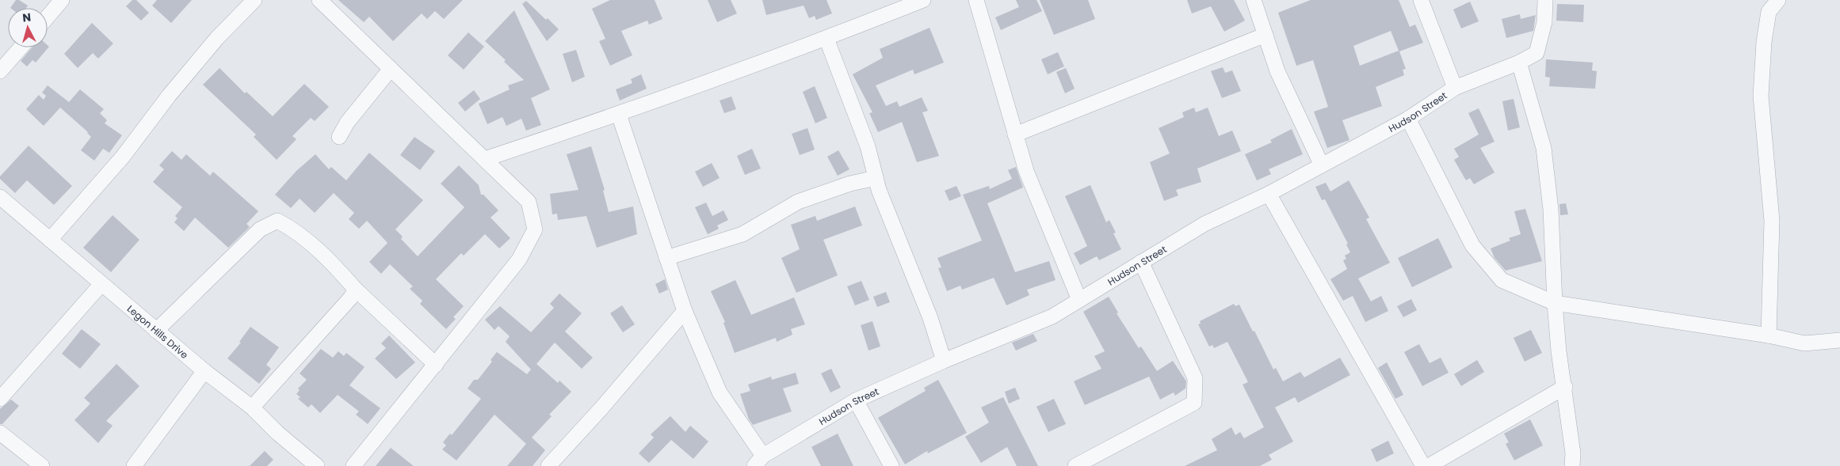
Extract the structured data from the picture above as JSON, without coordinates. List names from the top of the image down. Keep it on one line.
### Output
{"streets":{"street":["Hudson Street","Legon Hills Drive"]},"north":"top"}
